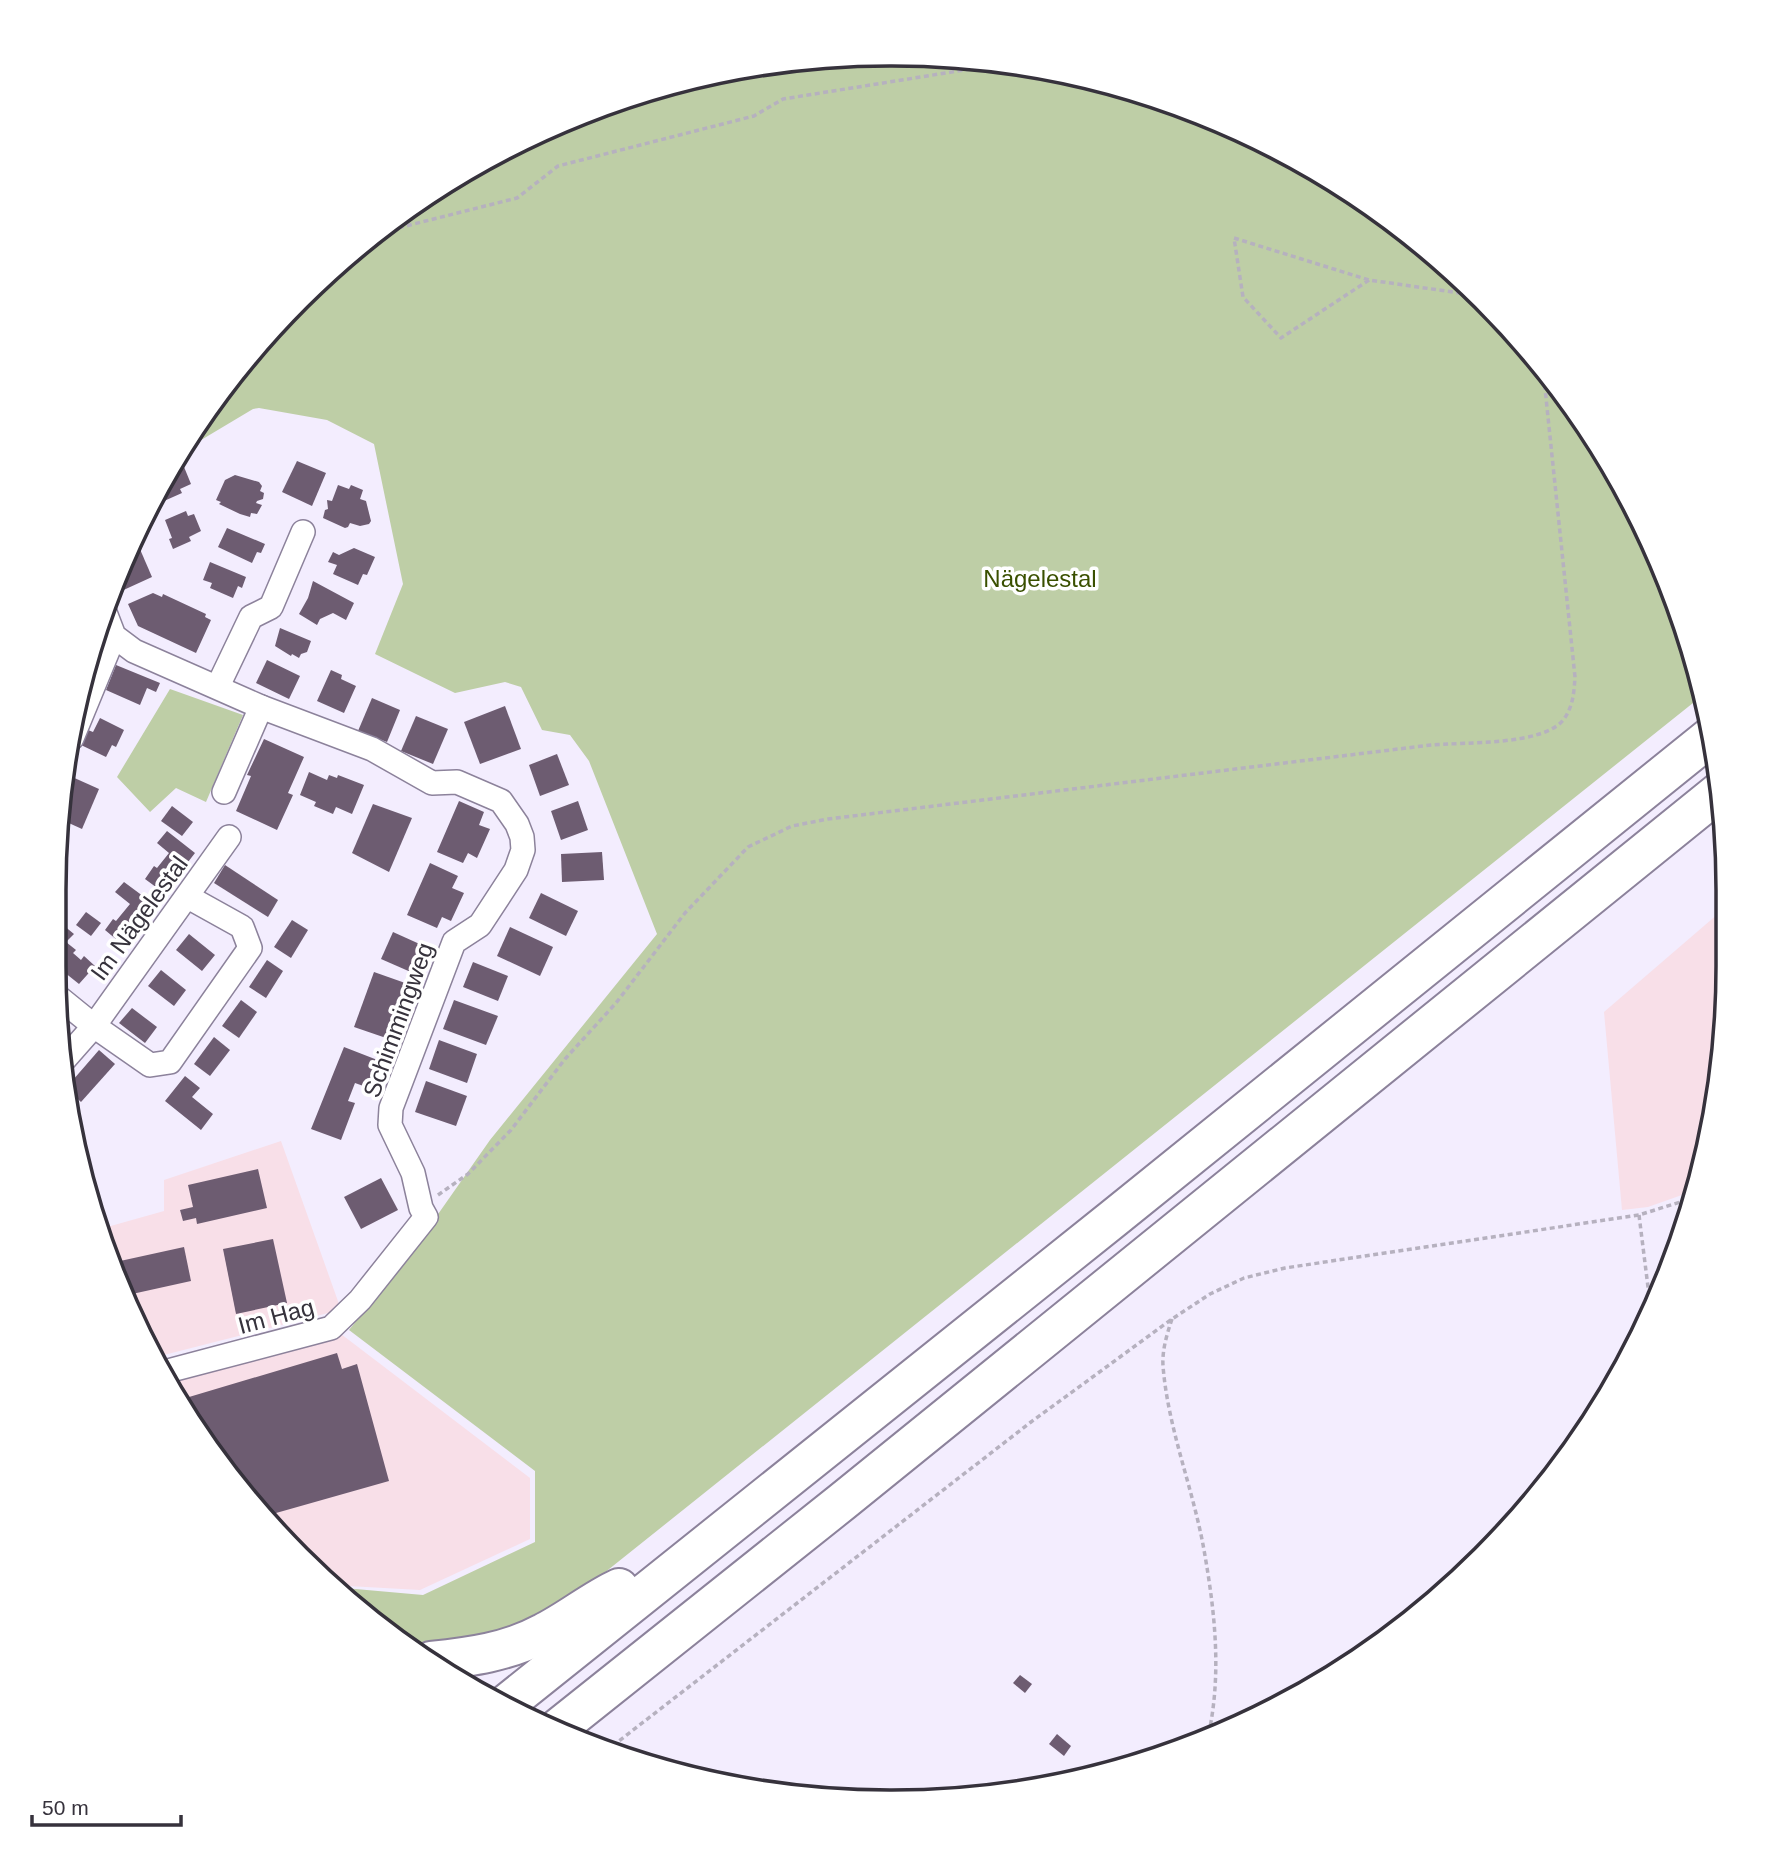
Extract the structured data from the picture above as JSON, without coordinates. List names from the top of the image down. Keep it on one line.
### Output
{"streets":{"street":["Im Nägelestal","Schimmingweg","Im Hag"]},"crossings":[["Schimmingweg","Im Hag"]],"parks":["Nägelestal"],"scale_bar":"50 m"}
